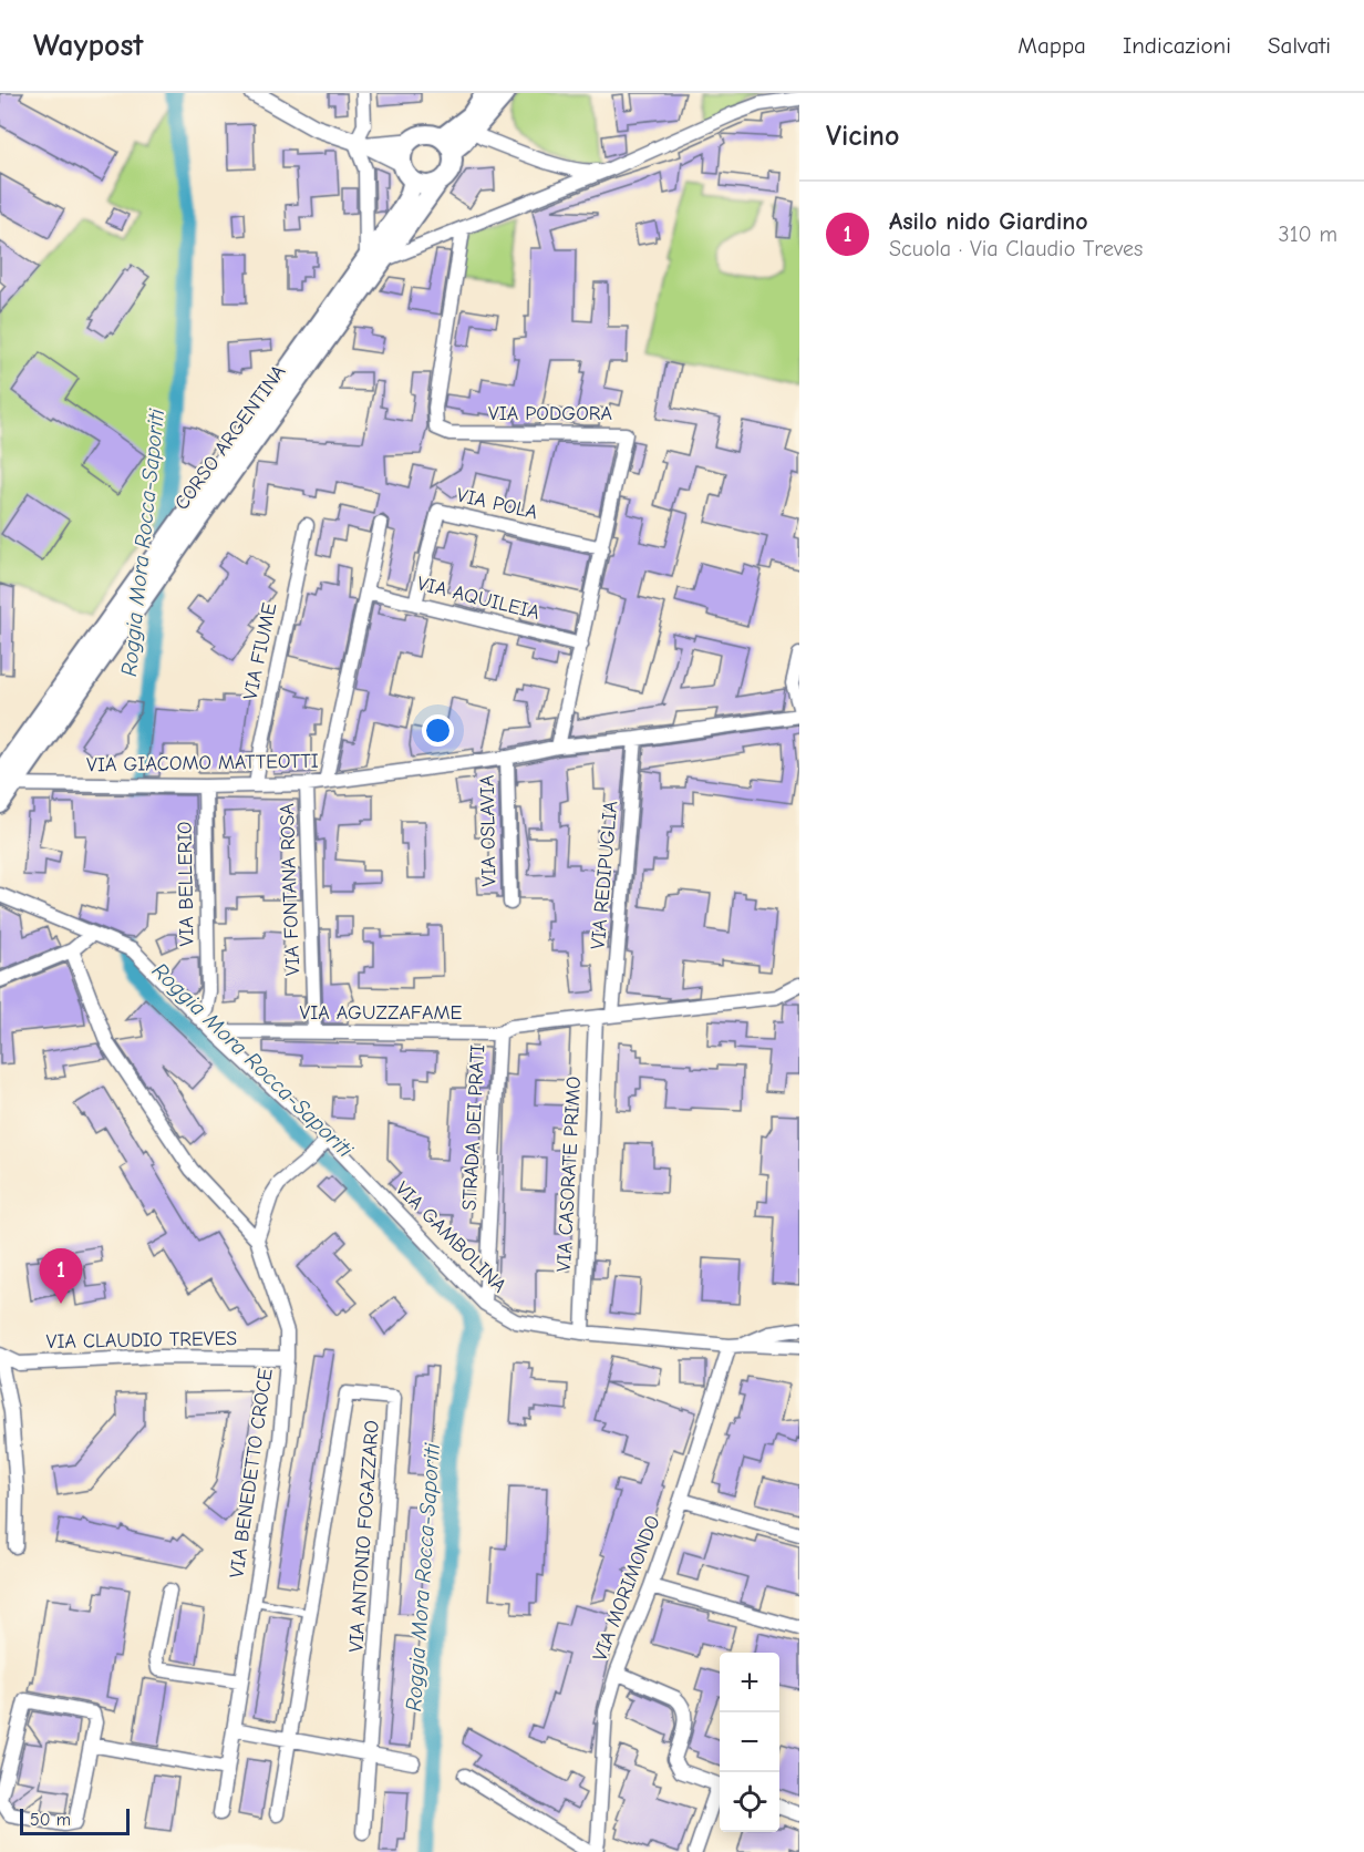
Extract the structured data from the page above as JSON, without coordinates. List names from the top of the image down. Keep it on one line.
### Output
{"streets":{"main road":["CORSO ARGENTINA"],"street":["VIA PODGORA","VIA POLA","VIA AQUILEIA","VIA FIUME","VIA GIACOMO MATTEOTTI","VIA OSLAVIA","VIA REDIPUGLIA","VIA BELLERIO","VIA FONTANA ROSA","VIA AGUZZAFAME","STRADA DEI PRATI","VIA CASORATE PRIMO","VIA GAMBOLINA","VIA CLAUDIO TREVES","VIA BENEDETTO CROCE","VIA ANTONIO FOGAZZARO","VIA MORIMONDO"]},"crossings":[["VIA PODGORA","VIA POLA"],["VIA PODGORA","VIA AQUILEIA"],["VIA PODGORA","VIA GIACOMO MATTEOTTI"],["CORSO ARGENTINA","VIA GIACOMO MATTEOTTI"],["VIA POLA","VIA AQUILEIA"],["VIA FIUME","VIA GIACOMO MATTEOTTI"],["VIA GIACOMO MATTEOTTI","VIA OSLAVIA"],["VIA GIACOMO MATTEOTTI","VIA REDIPUGLIA"],["VIA GIACOMO MATTEOTTI","VIA BELLERIO"],["VIA GIACOMO MATTEOTTI","VIA FONTANA ROSA"],["VIA REDIPUGLIA","VIA AGUZZAFAME"],["VIA FONTANA ROSA","VIA AGUZZAFAME"],["VIA AGUZZAFAME","STRADA DEI PRATI"],["VIA AGUZZAFAME","VIA CASORATE PRIMO"],["VIA AGUZZAFAME","VIA GAMBOLINA"],["STRADA DEI PRATI","VIA GAMBOLINA"],["VIA CASORATE PRIMO","VIA GAMBOLINA"],["VIA GAMBOLINA","VIA MORIMONDO"],["VIA CLAUDIO TREVES","VIA BENEDETTO CROCE"]],"water":["Roggia Mora Rocca-Saporiti"],"scale_bar":"50 m","page":{"header":"Waypost","nav":["Mappa","Indicazioni","Salvati"],"heading":"Vicino","list":[{"mark":"1","name":"Asilo nido Giardino","note":"Scuola · Via Claudio Treves","value":"310 m"}],"pins":"1","map_buttons":["+","−"],"scale":"50 m"}}
